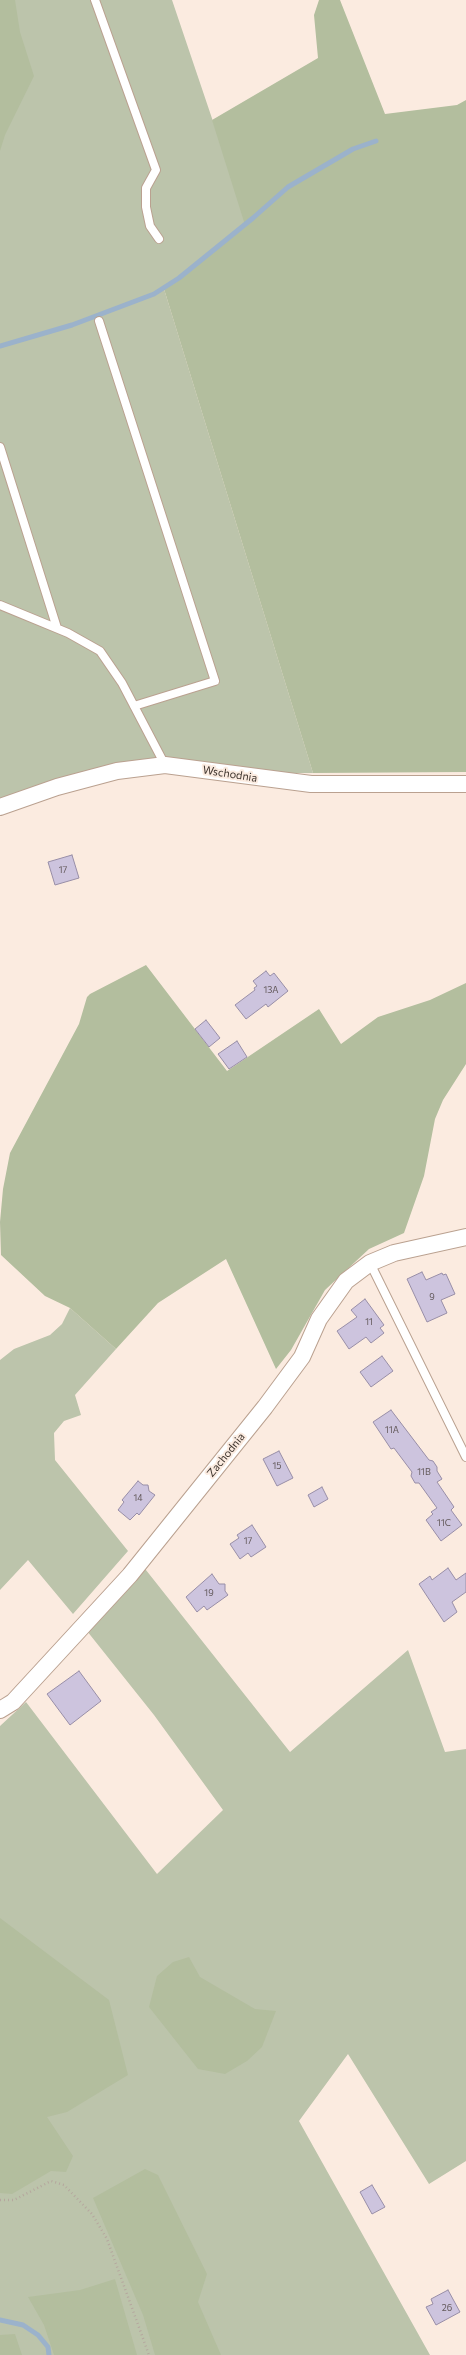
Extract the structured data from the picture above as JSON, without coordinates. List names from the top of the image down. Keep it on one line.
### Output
{"streets":{"street":["Wschodnia","Zachodnia"]},"house_numbers":["17","13A","9","11","11A","15","11B","14","11C","17","19","26"]}
